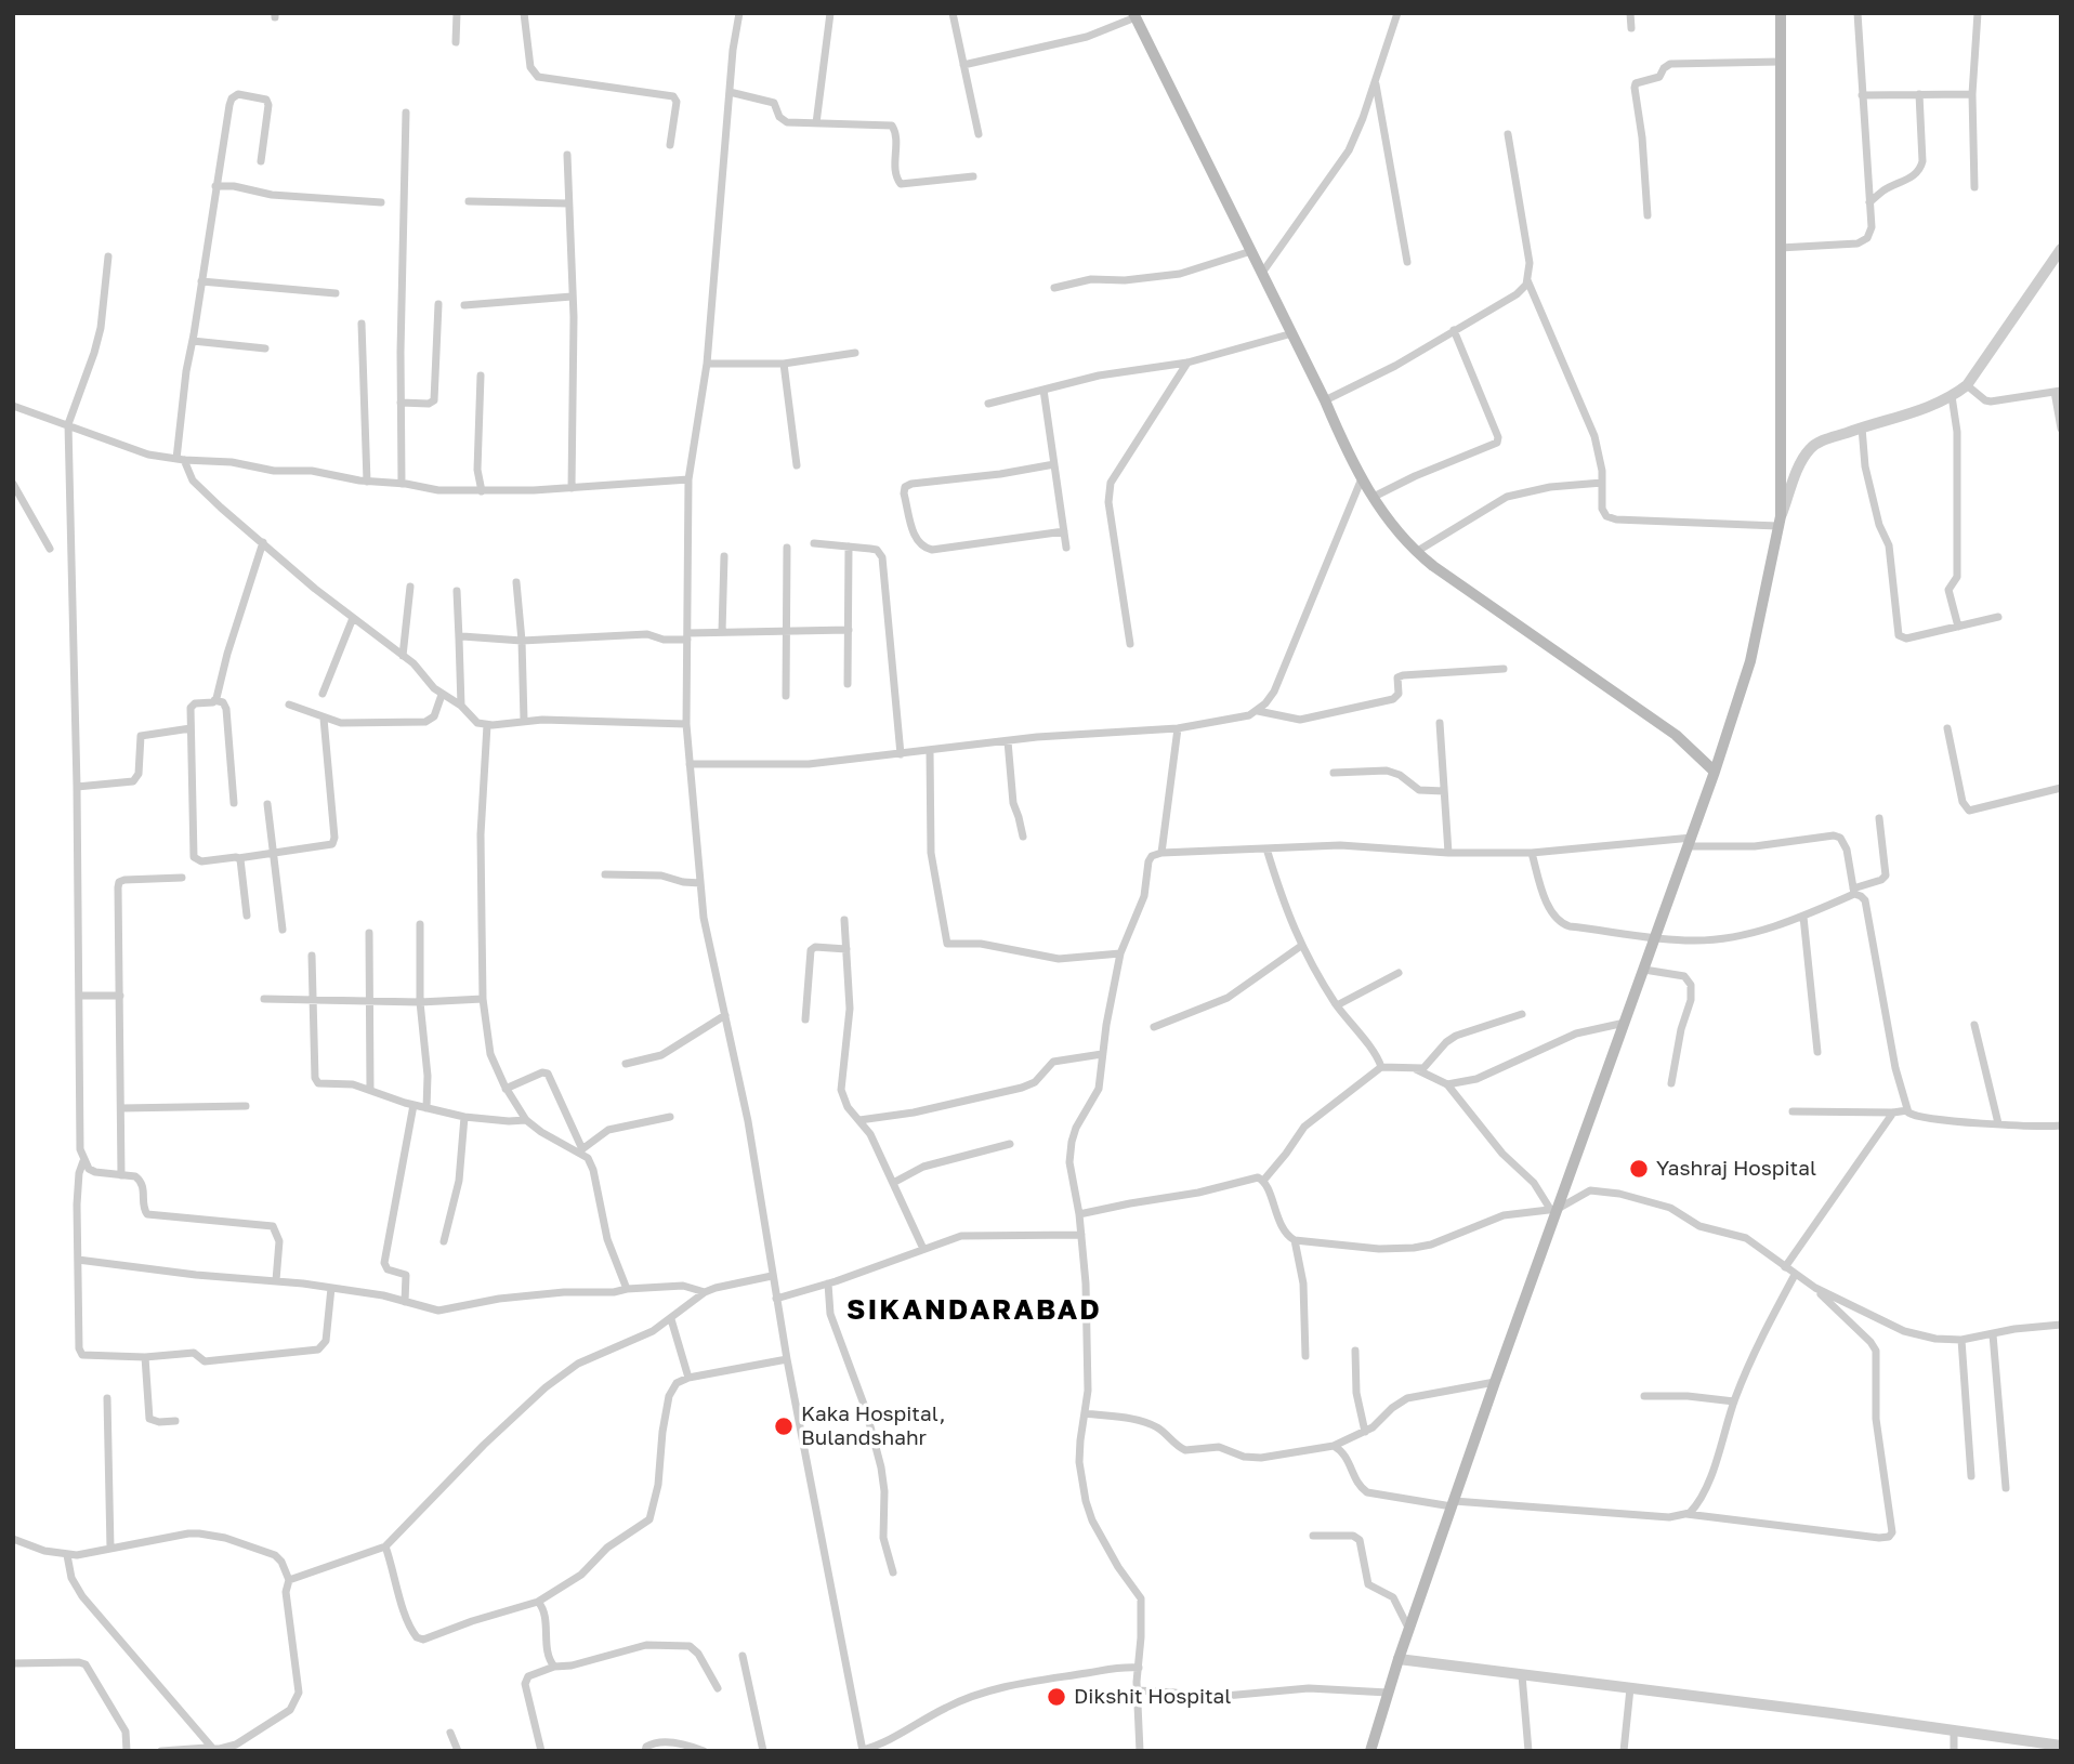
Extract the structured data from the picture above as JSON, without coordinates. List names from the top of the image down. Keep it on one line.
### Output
{"districts":["SIKANDARABAD"],"places":["Yashraj Hospital","Kaka Hospital, Bulandshahr","Dikshit Hospital"]}
